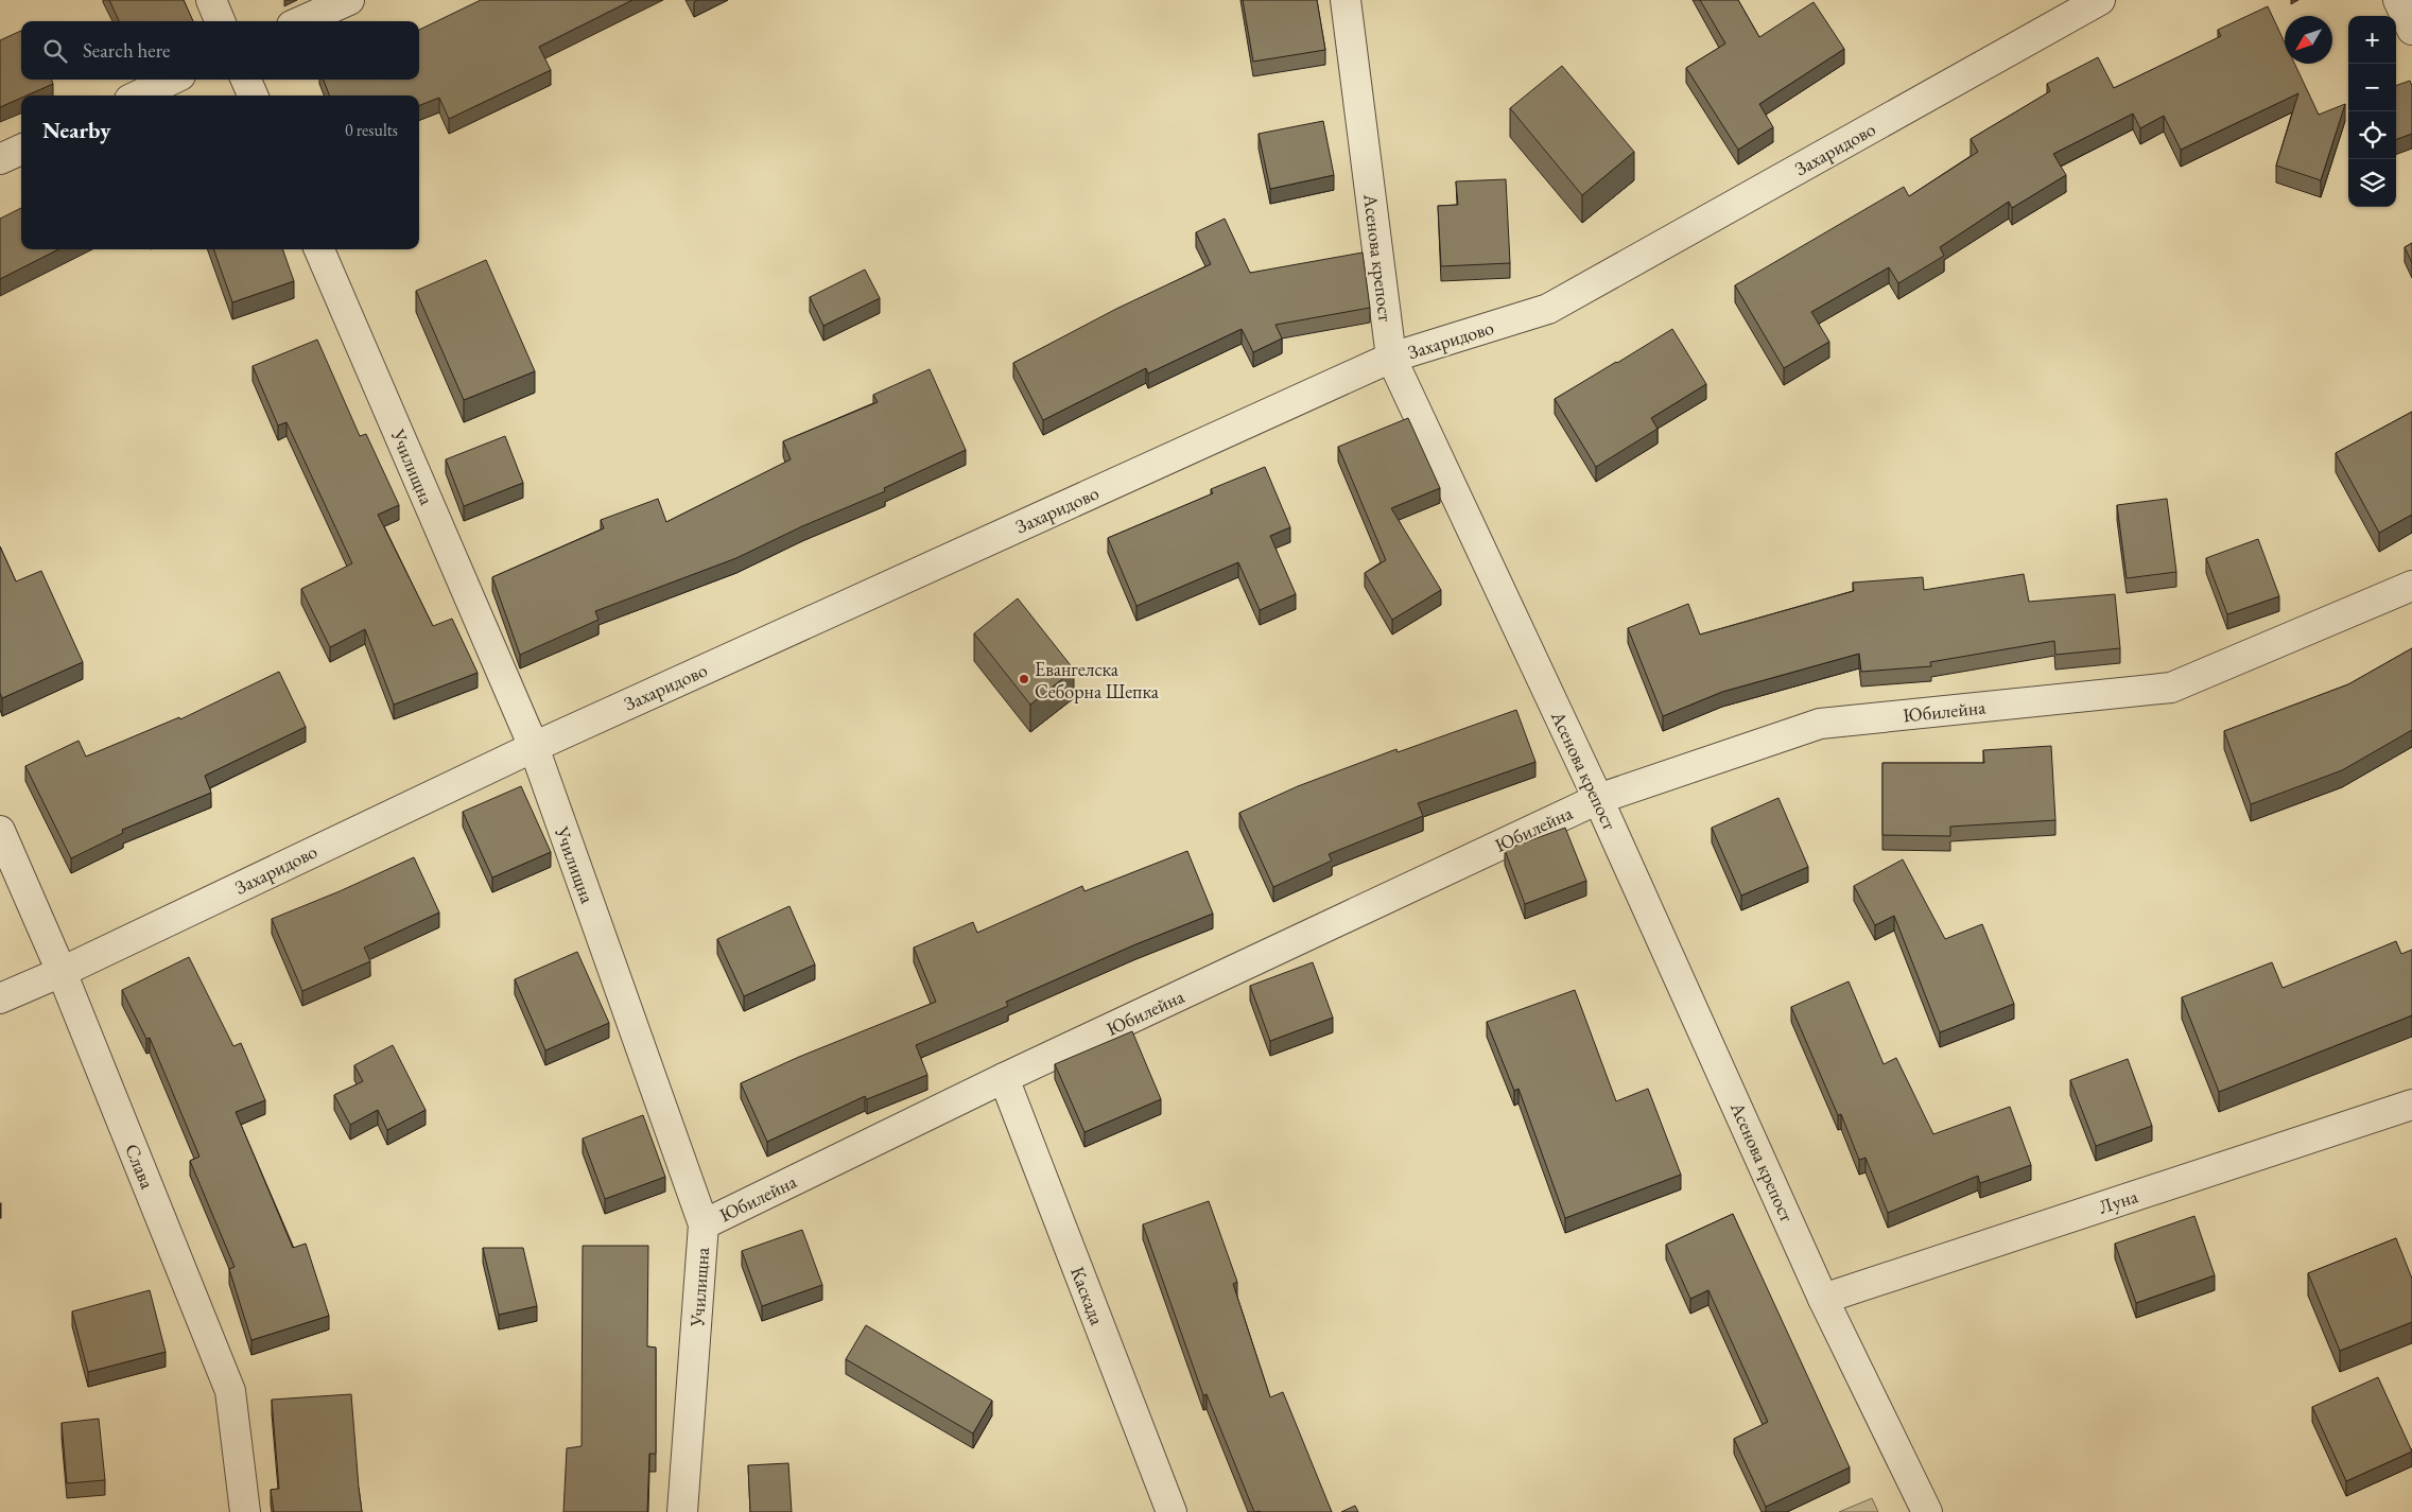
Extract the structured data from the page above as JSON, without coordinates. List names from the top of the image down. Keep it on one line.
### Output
{"streets":{"street":["Захаридово","Асенова крепост","Училищна","Юбилейна","Слава","Луна","Каскада"]},"crossings":[["Захаридово","Асенова крепост"],["Захаридово","Училищна"],["Захаридово","Слава"],["Асенова крепост","Юбилейна"],["Асенова крепост","Луна"],["Училищна","Юбилейна"],["Юбилейна","Каскада"]],"places":["Евангелска Себорна Шепка"],"north":"bottom left","page":{"map_buttons":["+","−"],"search":"Search here","heading":["Nearby","0 results"]}}
